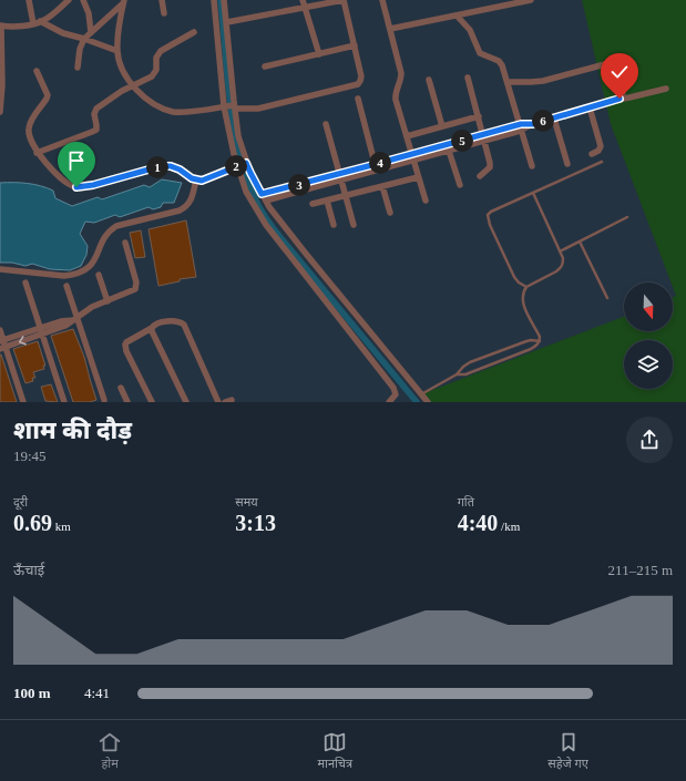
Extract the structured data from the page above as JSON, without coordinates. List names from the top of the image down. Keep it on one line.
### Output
{"north":"bottom","page":{"pins":["6","5","4","2","1","3"],"heading":["शाम की दौड़","19:45"],"stats":[["दूरी","0.69 km"],["समय","3:13"],["गति","4:40 /km"]],"chart":["ऊँचाई","211–215 m"],"list":[{"name":"100 m","note":"4:41"}],"tabs":["होम","मानचित्र","सहेजे गए"]}}
